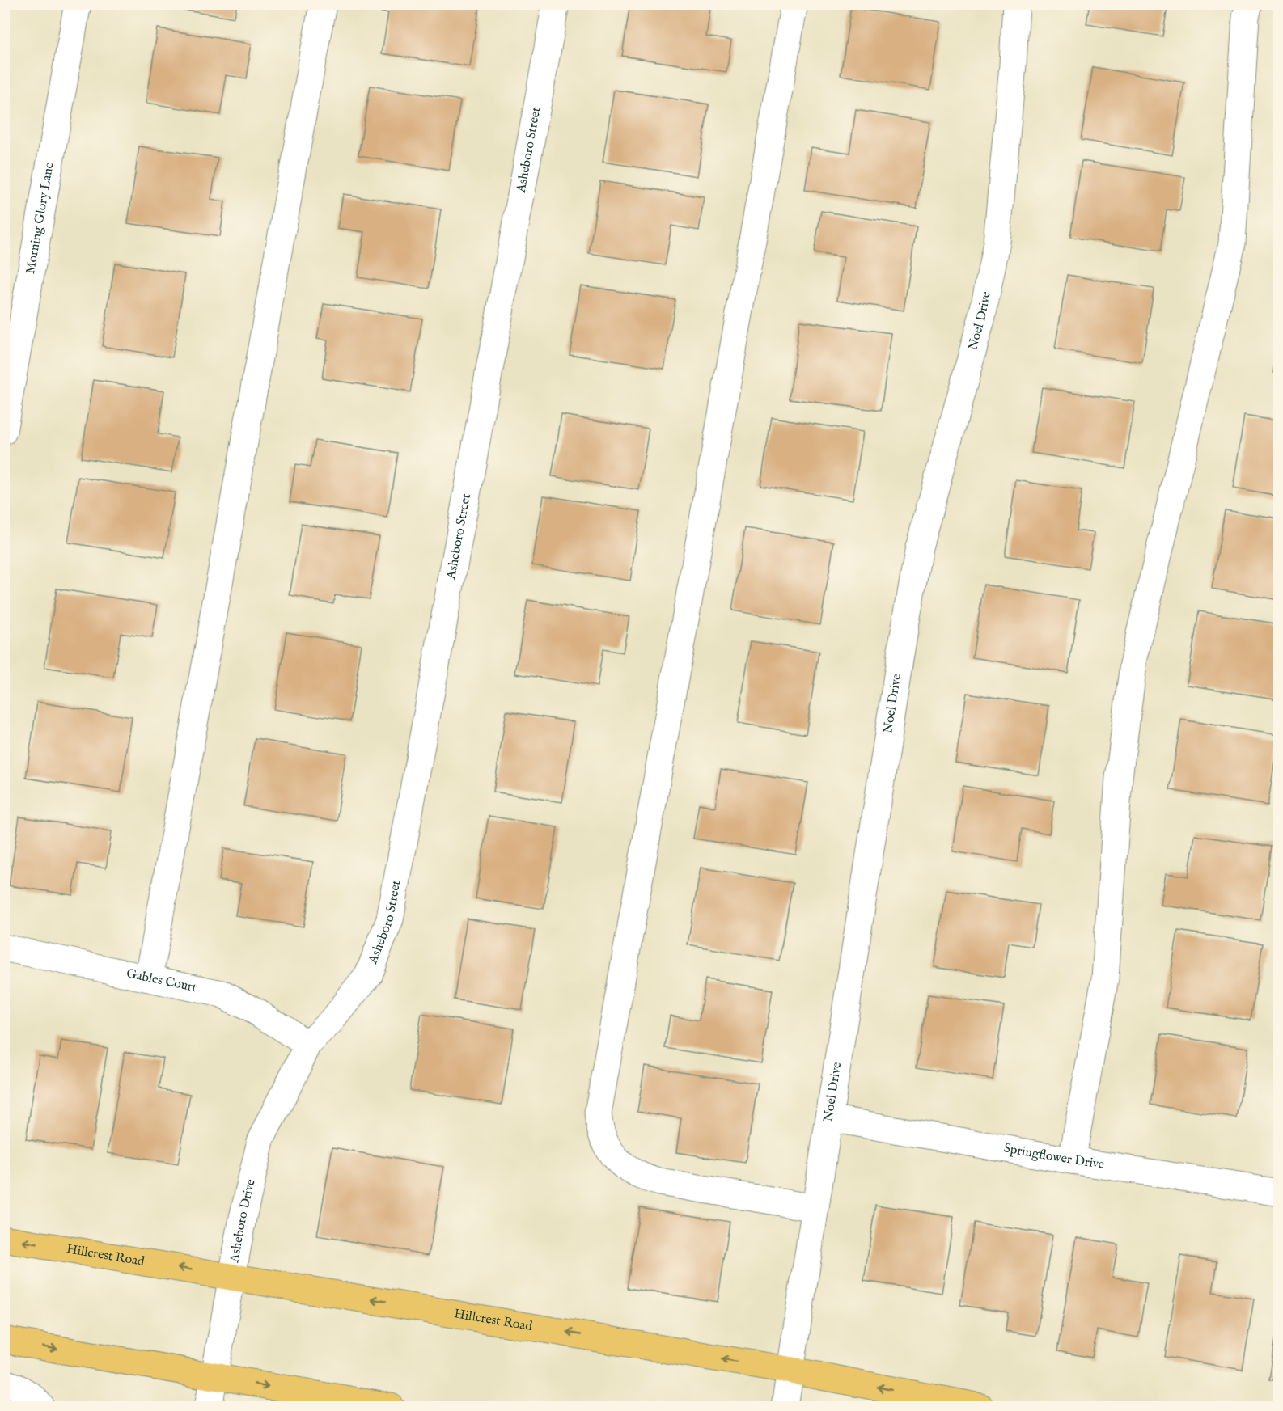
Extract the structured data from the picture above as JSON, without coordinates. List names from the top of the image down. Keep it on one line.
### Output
{"streets":{"main road":["Hillcrest Road"],"street":["Asheboro Street","Morning Glory Lane","Noel Drive","Gables Court","Springflower Drive","Asheboro Drive"]},"crossings":[["Asheboro Street","Gables Court"],["Asheboro Street","Asheboro Drive"],["Noel Drive","Springflower Drive"],["Noel Drive","Hillcrest Road"],["Gables Court","Asheboro Drive"],["Asheboro Drive","Hillcrest Road"]]}
